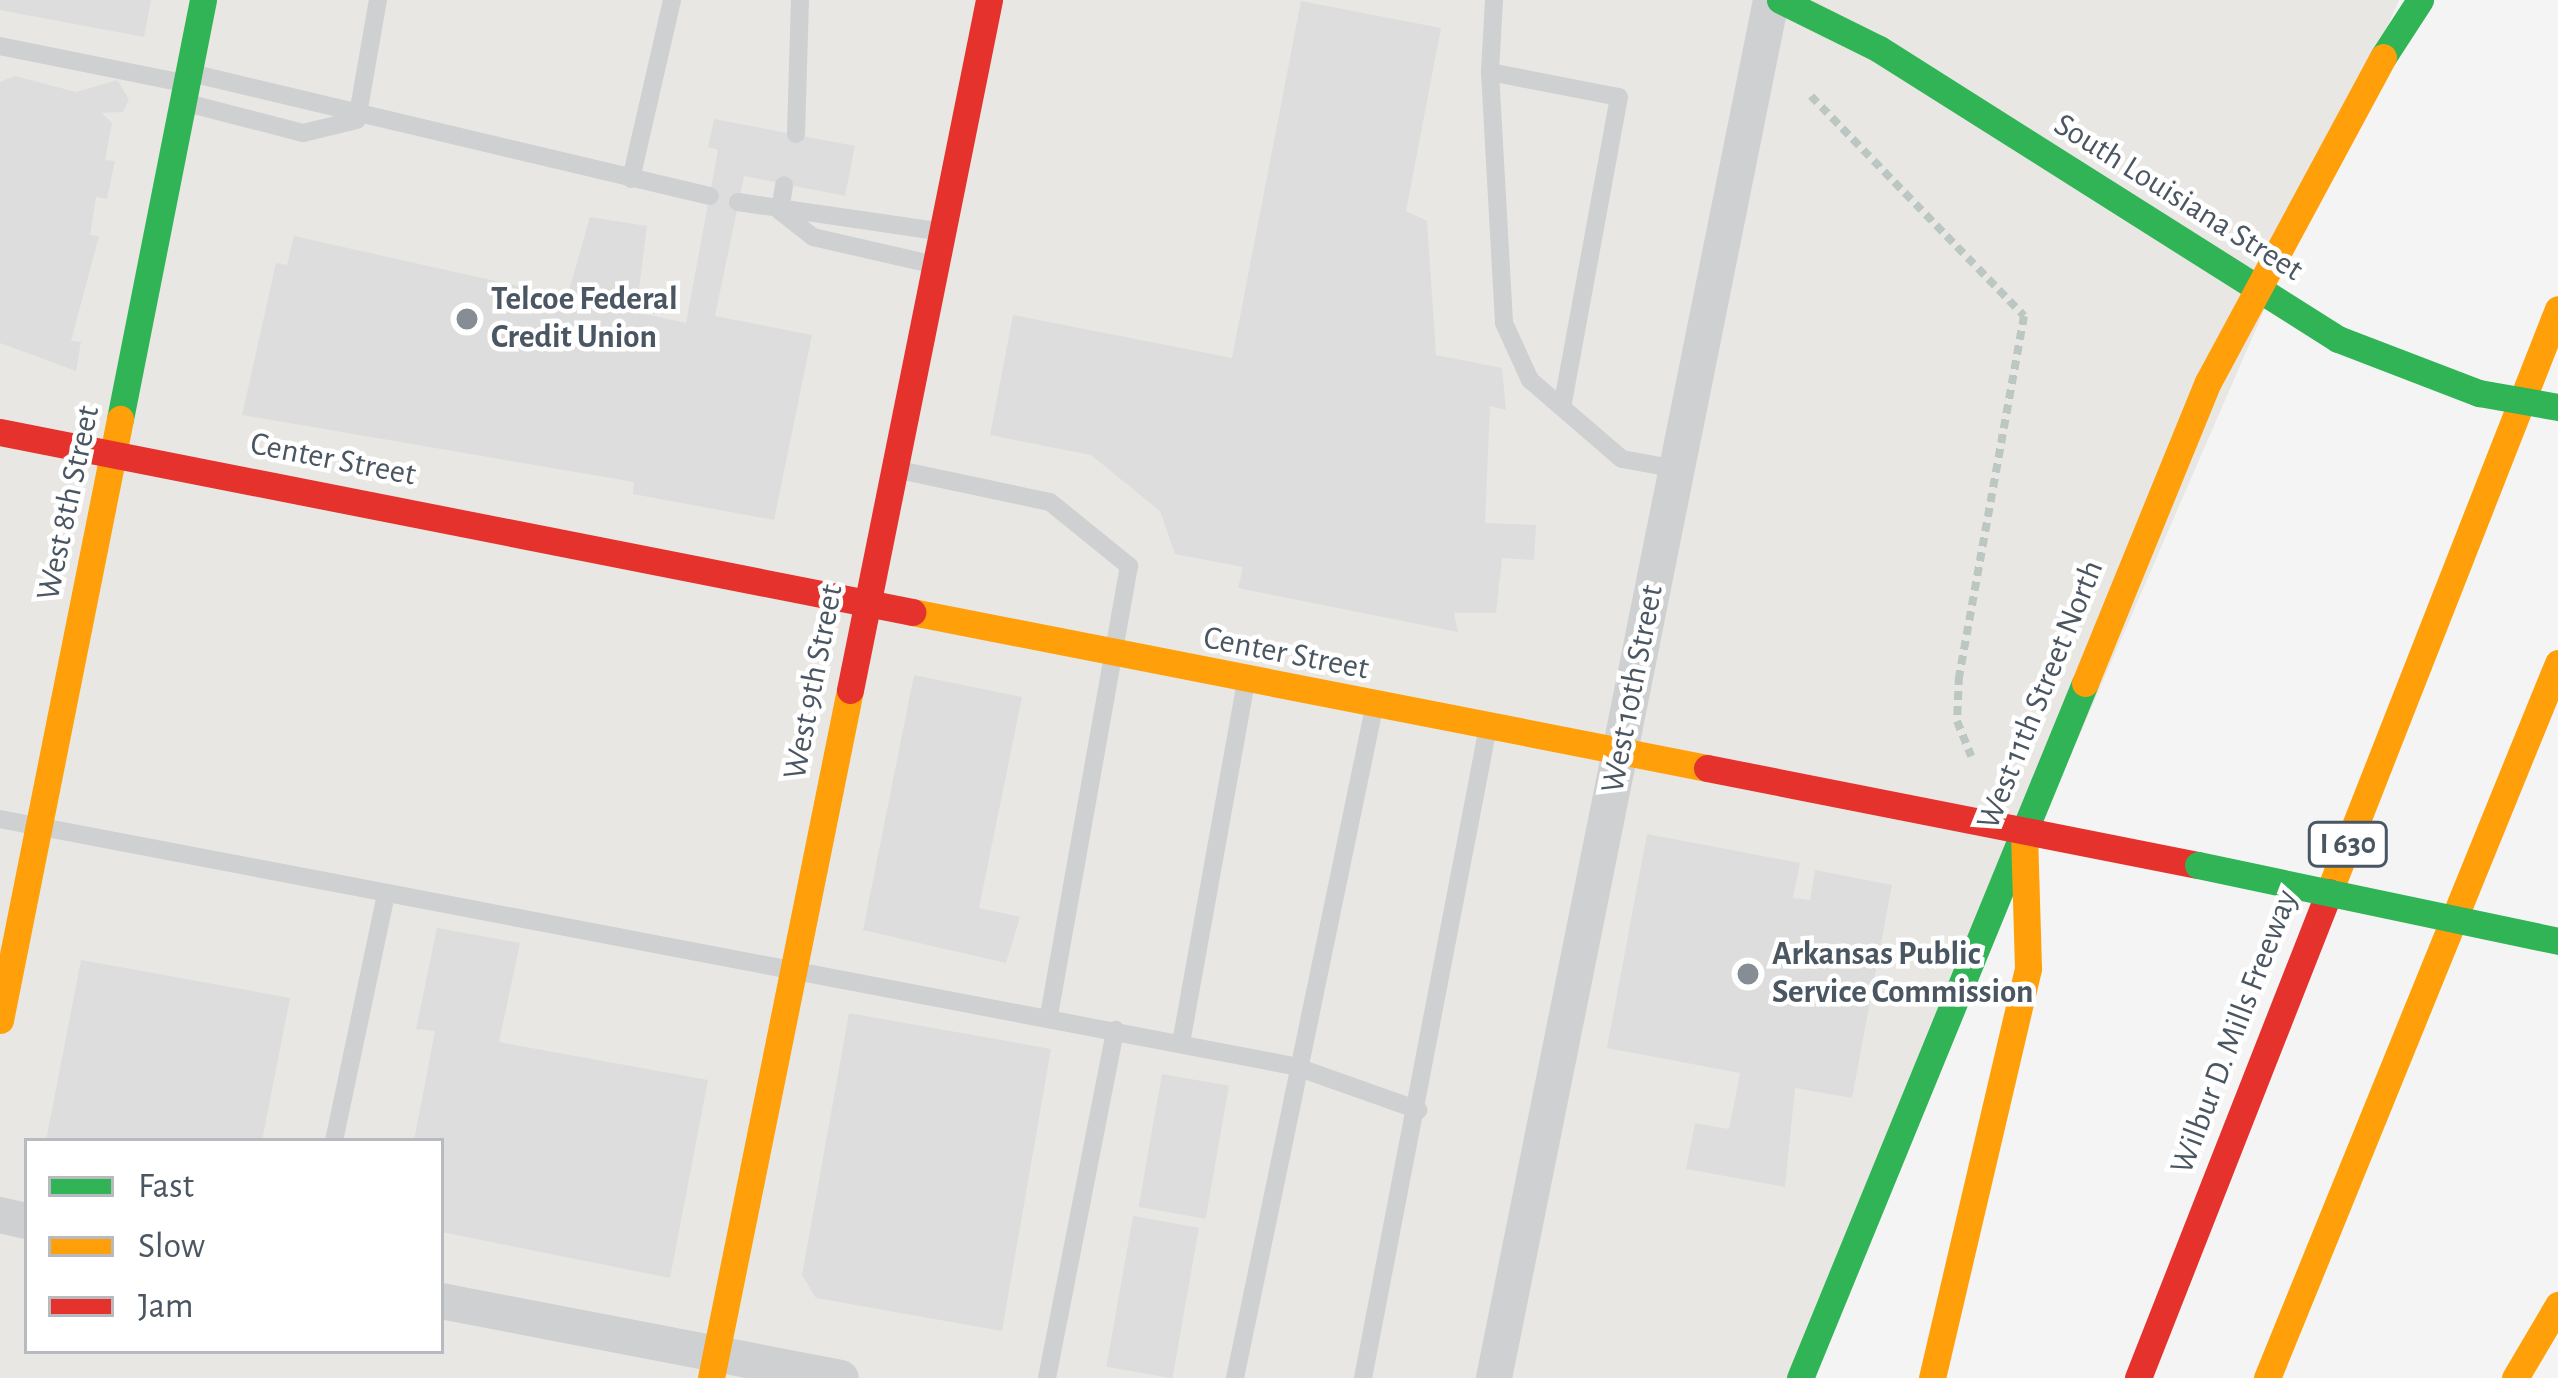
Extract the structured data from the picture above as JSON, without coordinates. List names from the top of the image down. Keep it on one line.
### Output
{"streets":{"main road":["South Louisiana Street","Center Street","West 8th Street","West 9th Street","West 11th Street North","I 630","Wilbur D. Mills Freeway"],"street":["West 10th Street"]},"crossings":[["South Louisiana Street","West 11th Street North"],["Center Street","West 8th Street"],["Center Street","West 9th Street"],["Center Street","West 10th Street"],["Center Street","West 11th Street North"]],"places":["Telcoe Federal Credit Union","Arkansas Public Service Commission"],"legend":["Fast","Slow","Jam"]}
